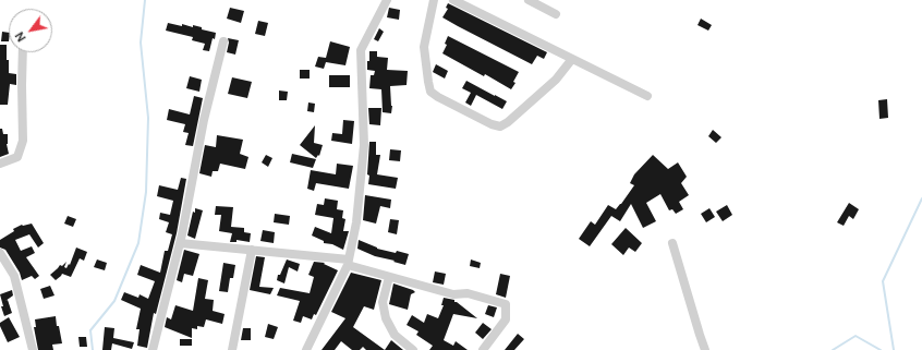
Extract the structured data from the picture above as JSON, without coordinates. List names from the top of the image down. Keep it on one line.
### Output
{"north":"bottom left"}
